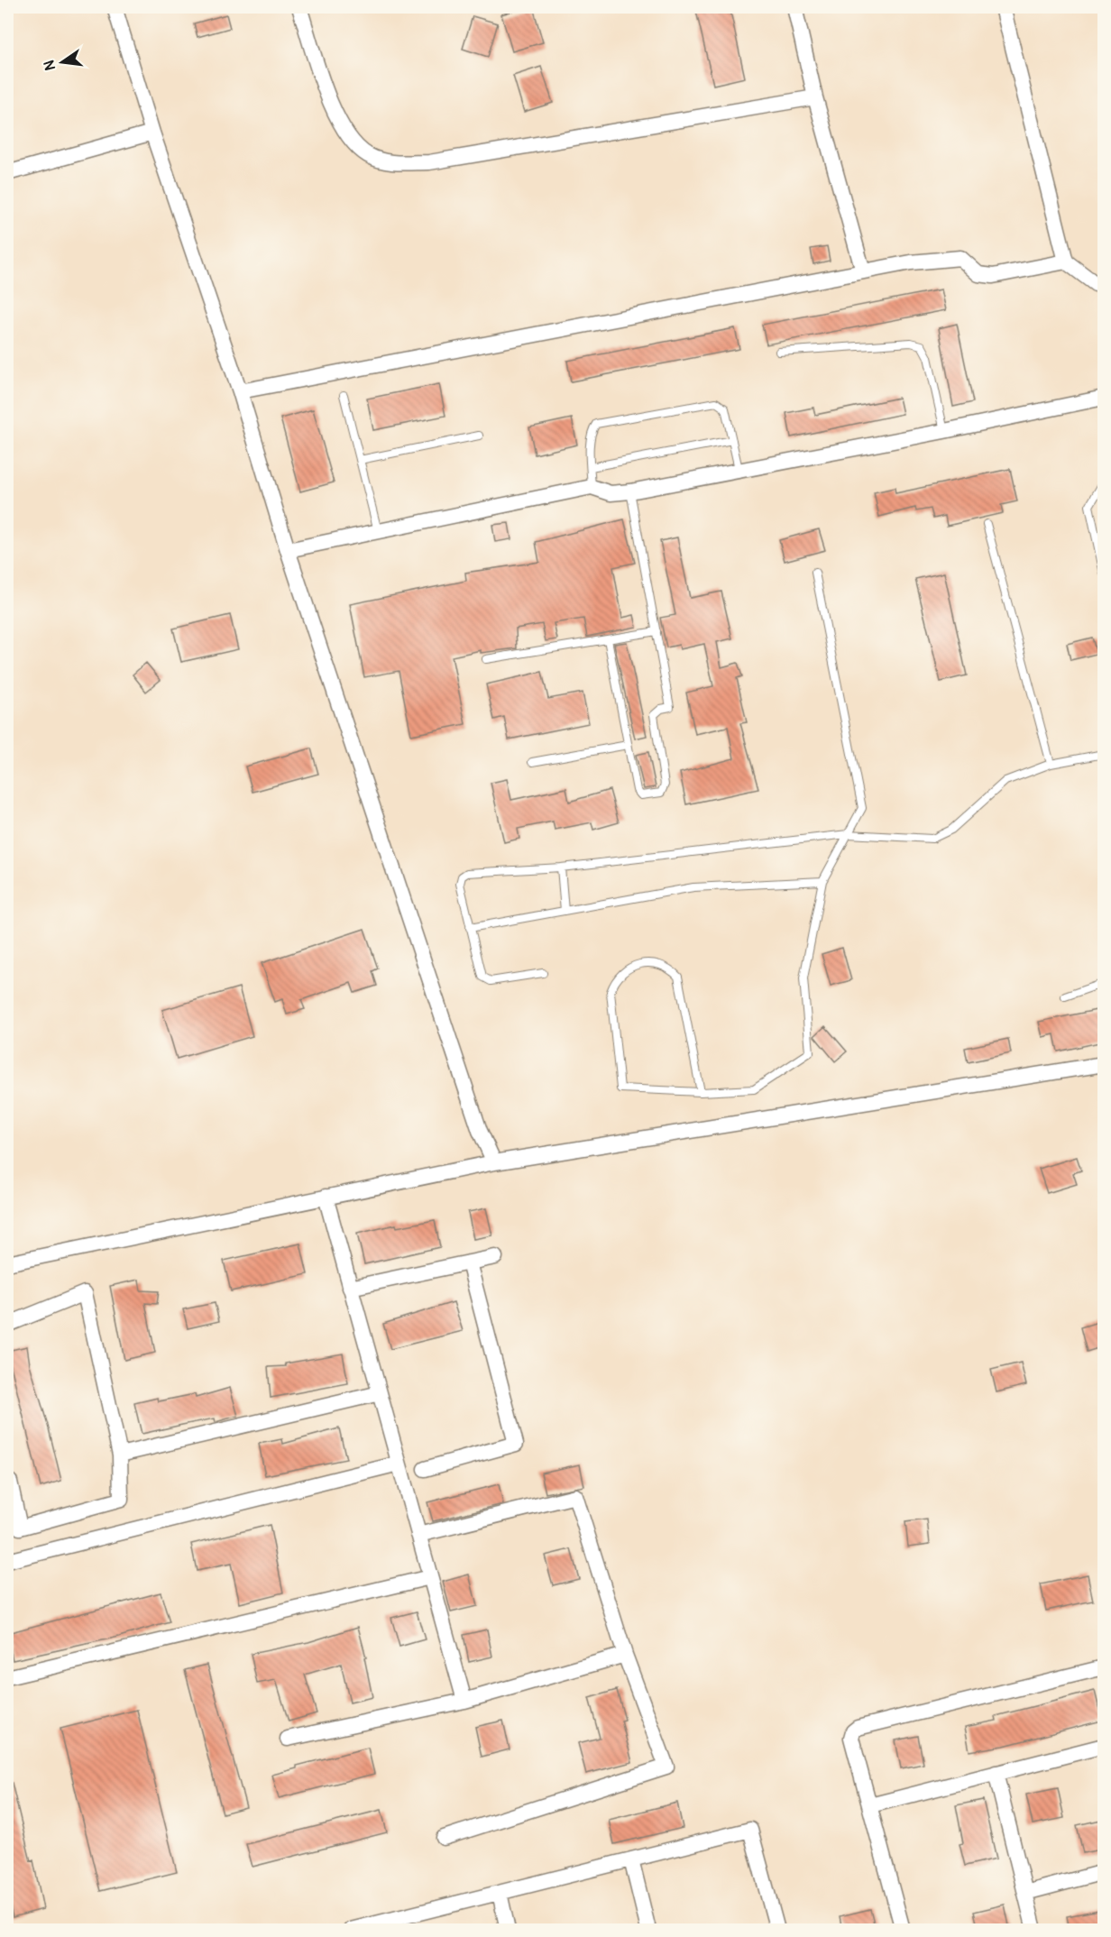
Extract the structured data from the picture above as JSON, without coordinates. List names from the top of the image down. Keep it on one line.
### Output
{"north":"left"}
